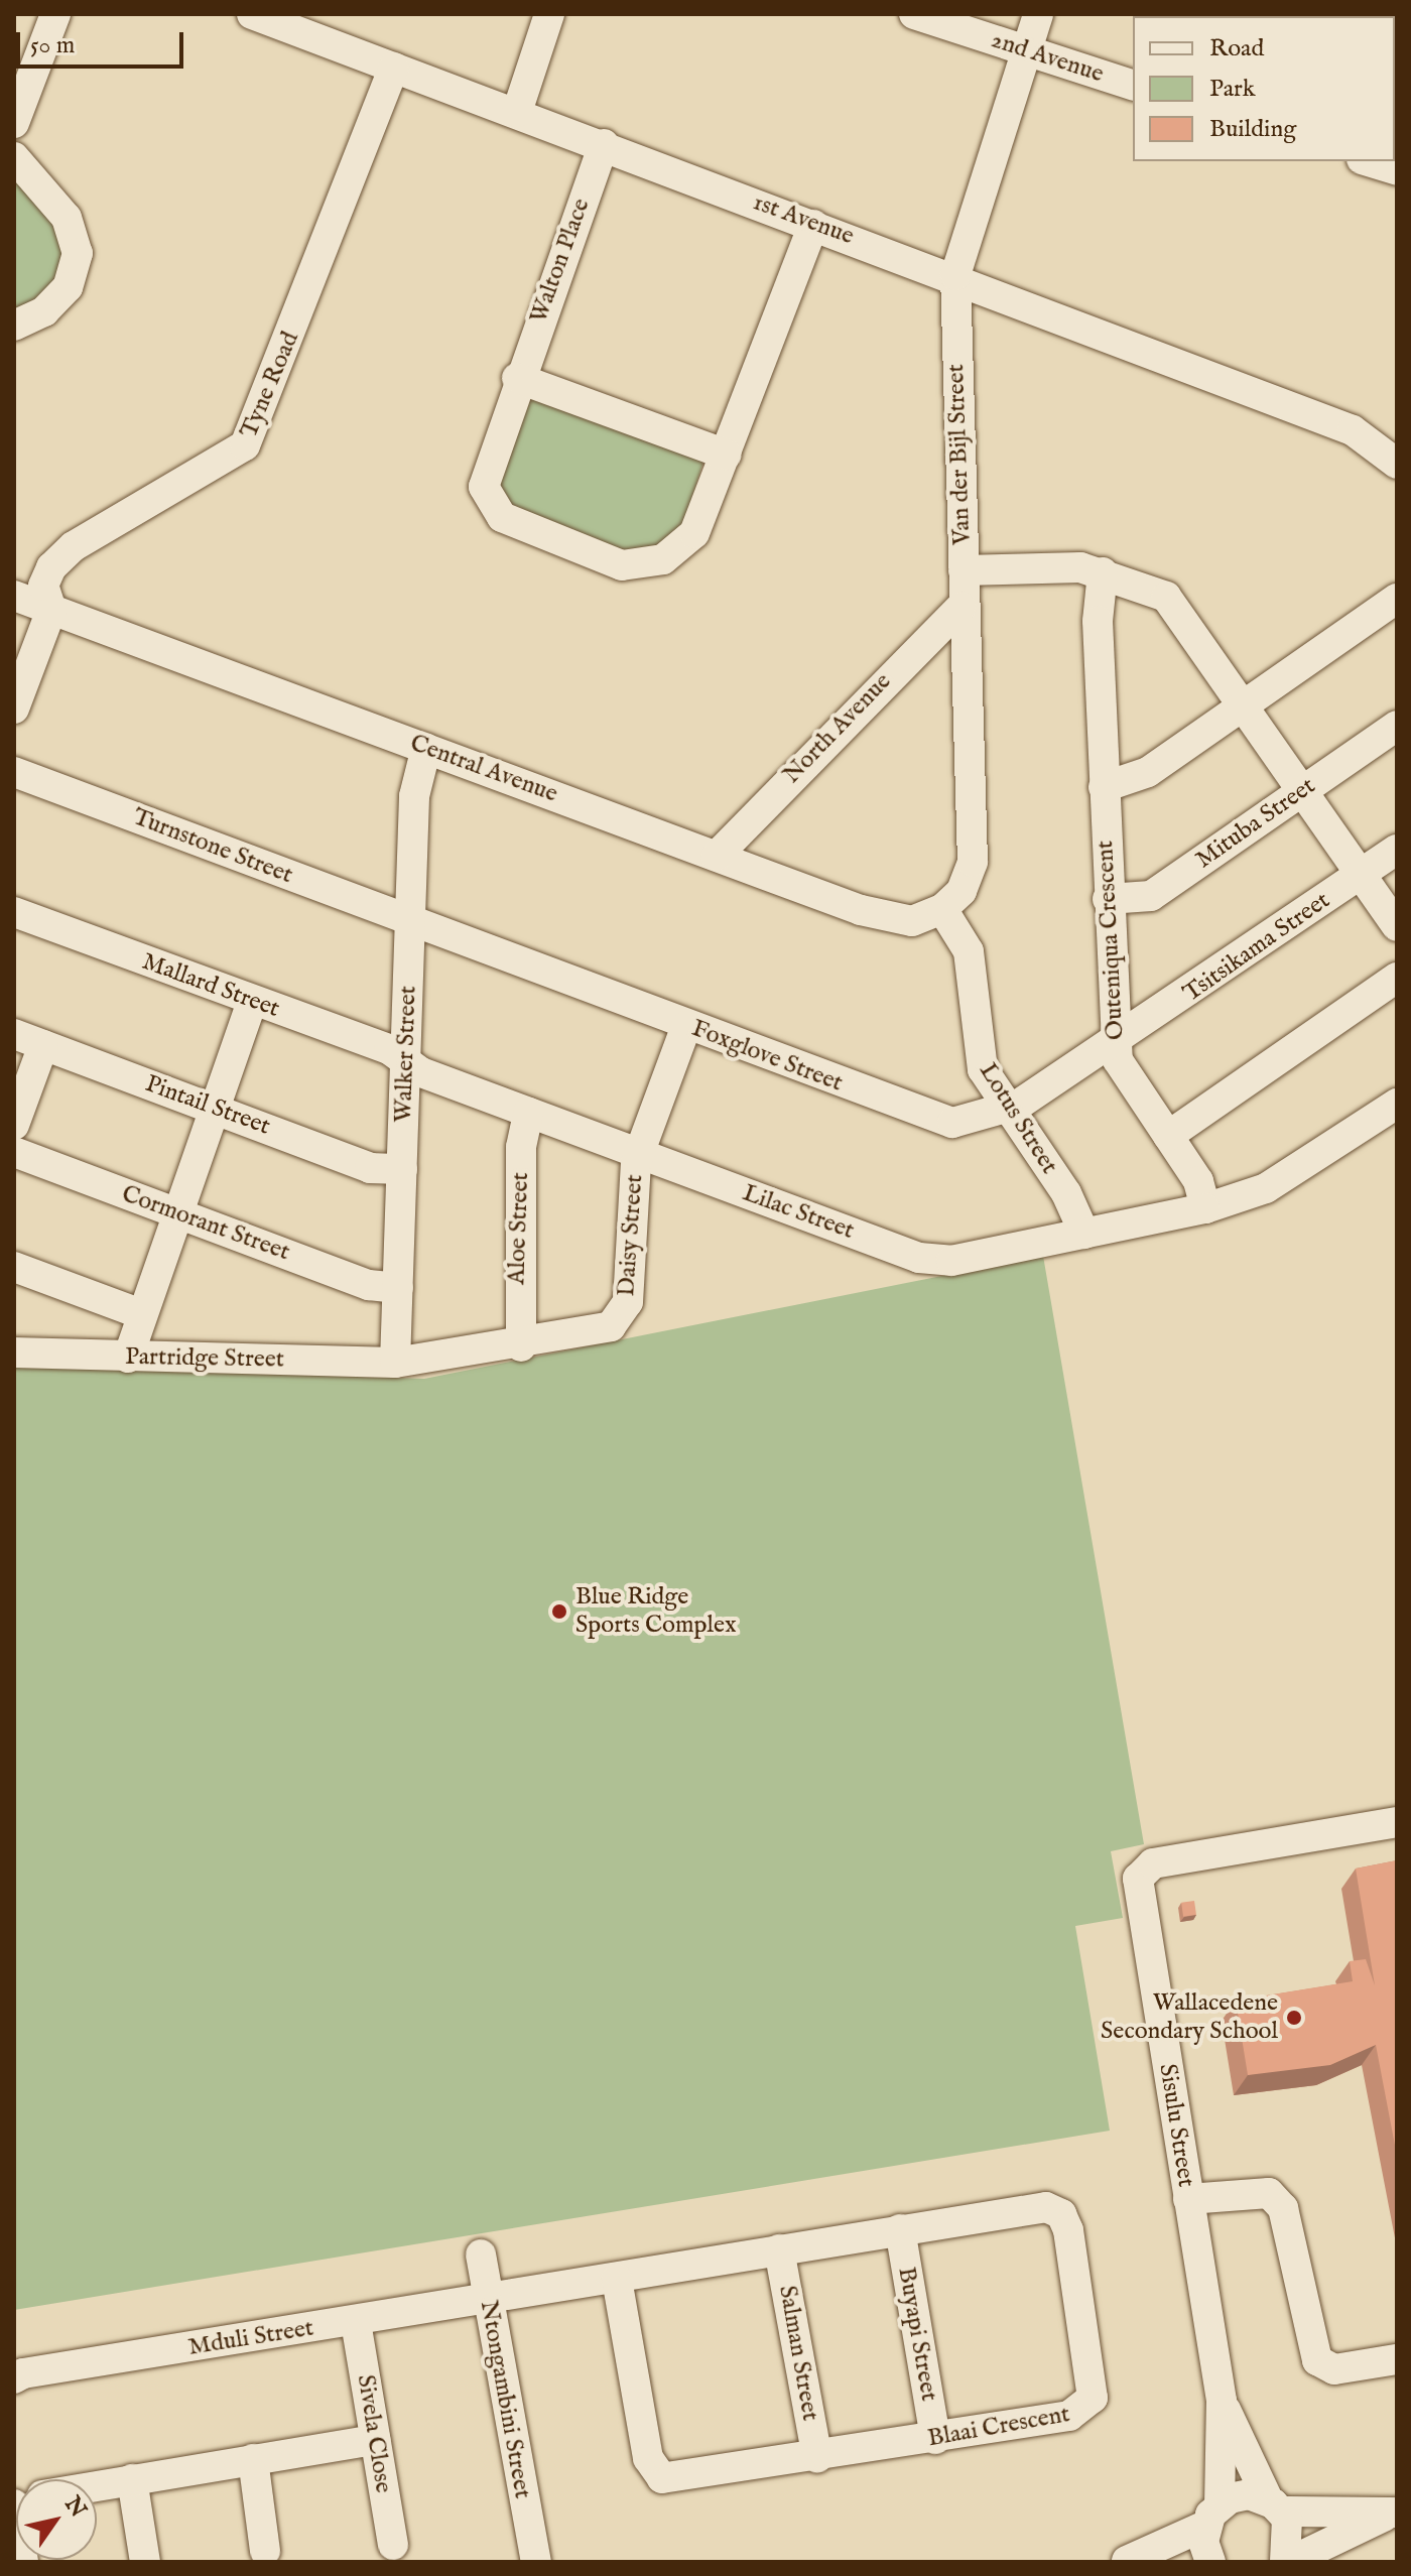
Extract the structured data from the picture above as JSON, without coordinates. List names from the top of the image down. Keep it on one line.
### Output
{"streets":{"street":["2nd Avenue","1st Avenue","Walton Place","Tyne Road","Van der Bijl Street","North Avenue","Central Avenue","Mituba Street","Turnstone Street","Outeniqua Crescent","Tsitsikama Street","Mallard Street","Walker Street","Foxglove Street","Pintail Street","Lotus Street","Lilac Street","Cormorant Street","Aloe Street","Daisy Street","Partridge Street","Sisulu Street","Buyapi Street","Mduli Street","Salman Street","Ntongambini Street","Blaai Crescent","Sivela Close"]},"crossings":[["2nd Avenue","Van der Bijl Street"],["1st Avenue","Walton Place"],["1st Avenue","Tyne Road"],["1st Avenue","Van der Bijl Street"],["Tyne Road","Central Avenue"],["Van der Bijl Street","North Avenue"],["Van der Bijl Street","Central Avenue"],["Van der Bijl Street","Lotus Street"],["North Avenue","Central Avenue"],["Central Avenue","Walker Street"],["Central Avenue","Lotus Street"],["Mituba Street","Outeniqua Crescent"],["Turnstone Street","Walker Street"],["Turnstone Street","Foxglove Street"],["Outeniqua Crescent","Tsitsikama Street"],["Outeniqua Crescent","Foxglove Street"],["Outeniqua Crescent","Lilac Street"],["Tsitsikama Street","Foxglove Street"],["Mallard Street","Walker Street"],["Mallard Street","Lilac Street"],["Walker Street","Foxglove Street"],["Walker Street","Pintail Street"],["Walker Street","Lilac Street"],["Walker Street","Cormorant Street"],["Walker Street","Daisy Street"],["Walker Street","Partridge Street"],["Foxglove Street","Lotus Street"],["Foxglove Street","Daisy Street"],["Lotus Street","Lilac Street"],["Lilac Street","Aloe Street"],["Lilac Street","Daisy Street"],["Aloe Street","Daisy Street"],["Daisy Street","Partridge Street"],["Buyapi Street","Blaai Crescent"],["Mduli Street","Ntongambini Street"],["Mduli Street","Blaai Crescent"],["Mduli Street","Sivela Close"],["Salman Street","Blaai Crescent"],["Ntongambini Street","Blaai Crescent"]],"places":["Blue Ridge Sports Complex","Wallacedene Secondary School"],"legend":["Road","Park","Building"],"scale_bar":"50 m","north":"top right"}
